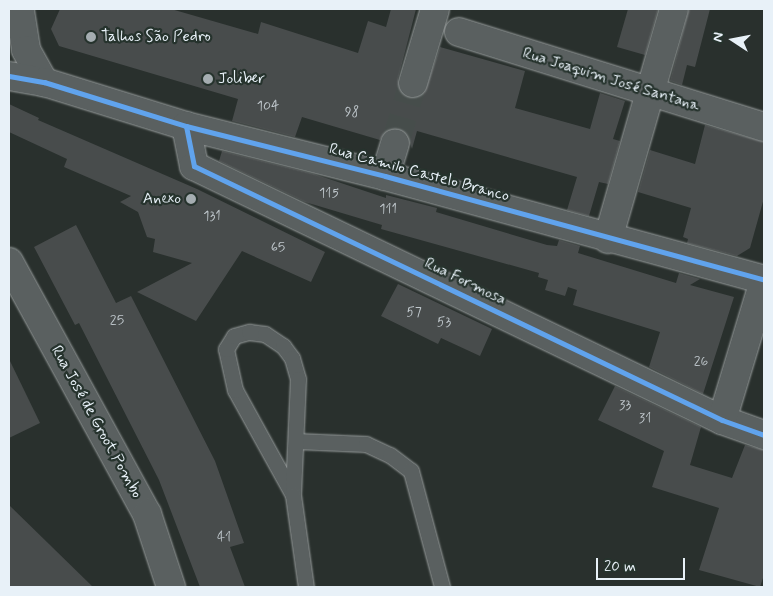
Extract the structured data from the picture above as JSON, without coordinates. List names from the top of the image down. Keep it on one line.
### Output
{"streets":{"street":["Rua Joaquim José Santana","Rua Camilo Castelo Branco","Rua Formosa","Rua José de Groot Pombo"]},"crossings":[["Rua Camilo Castelo Branco","Rua Formosa"]],"places":["Talhos São Pedro","Joliber","Anexo"],"house_numbers":["104","98","115","111","131","65","57","25","53","26","33","31","41"],"scale_bar":"20 m","north":"left"}
